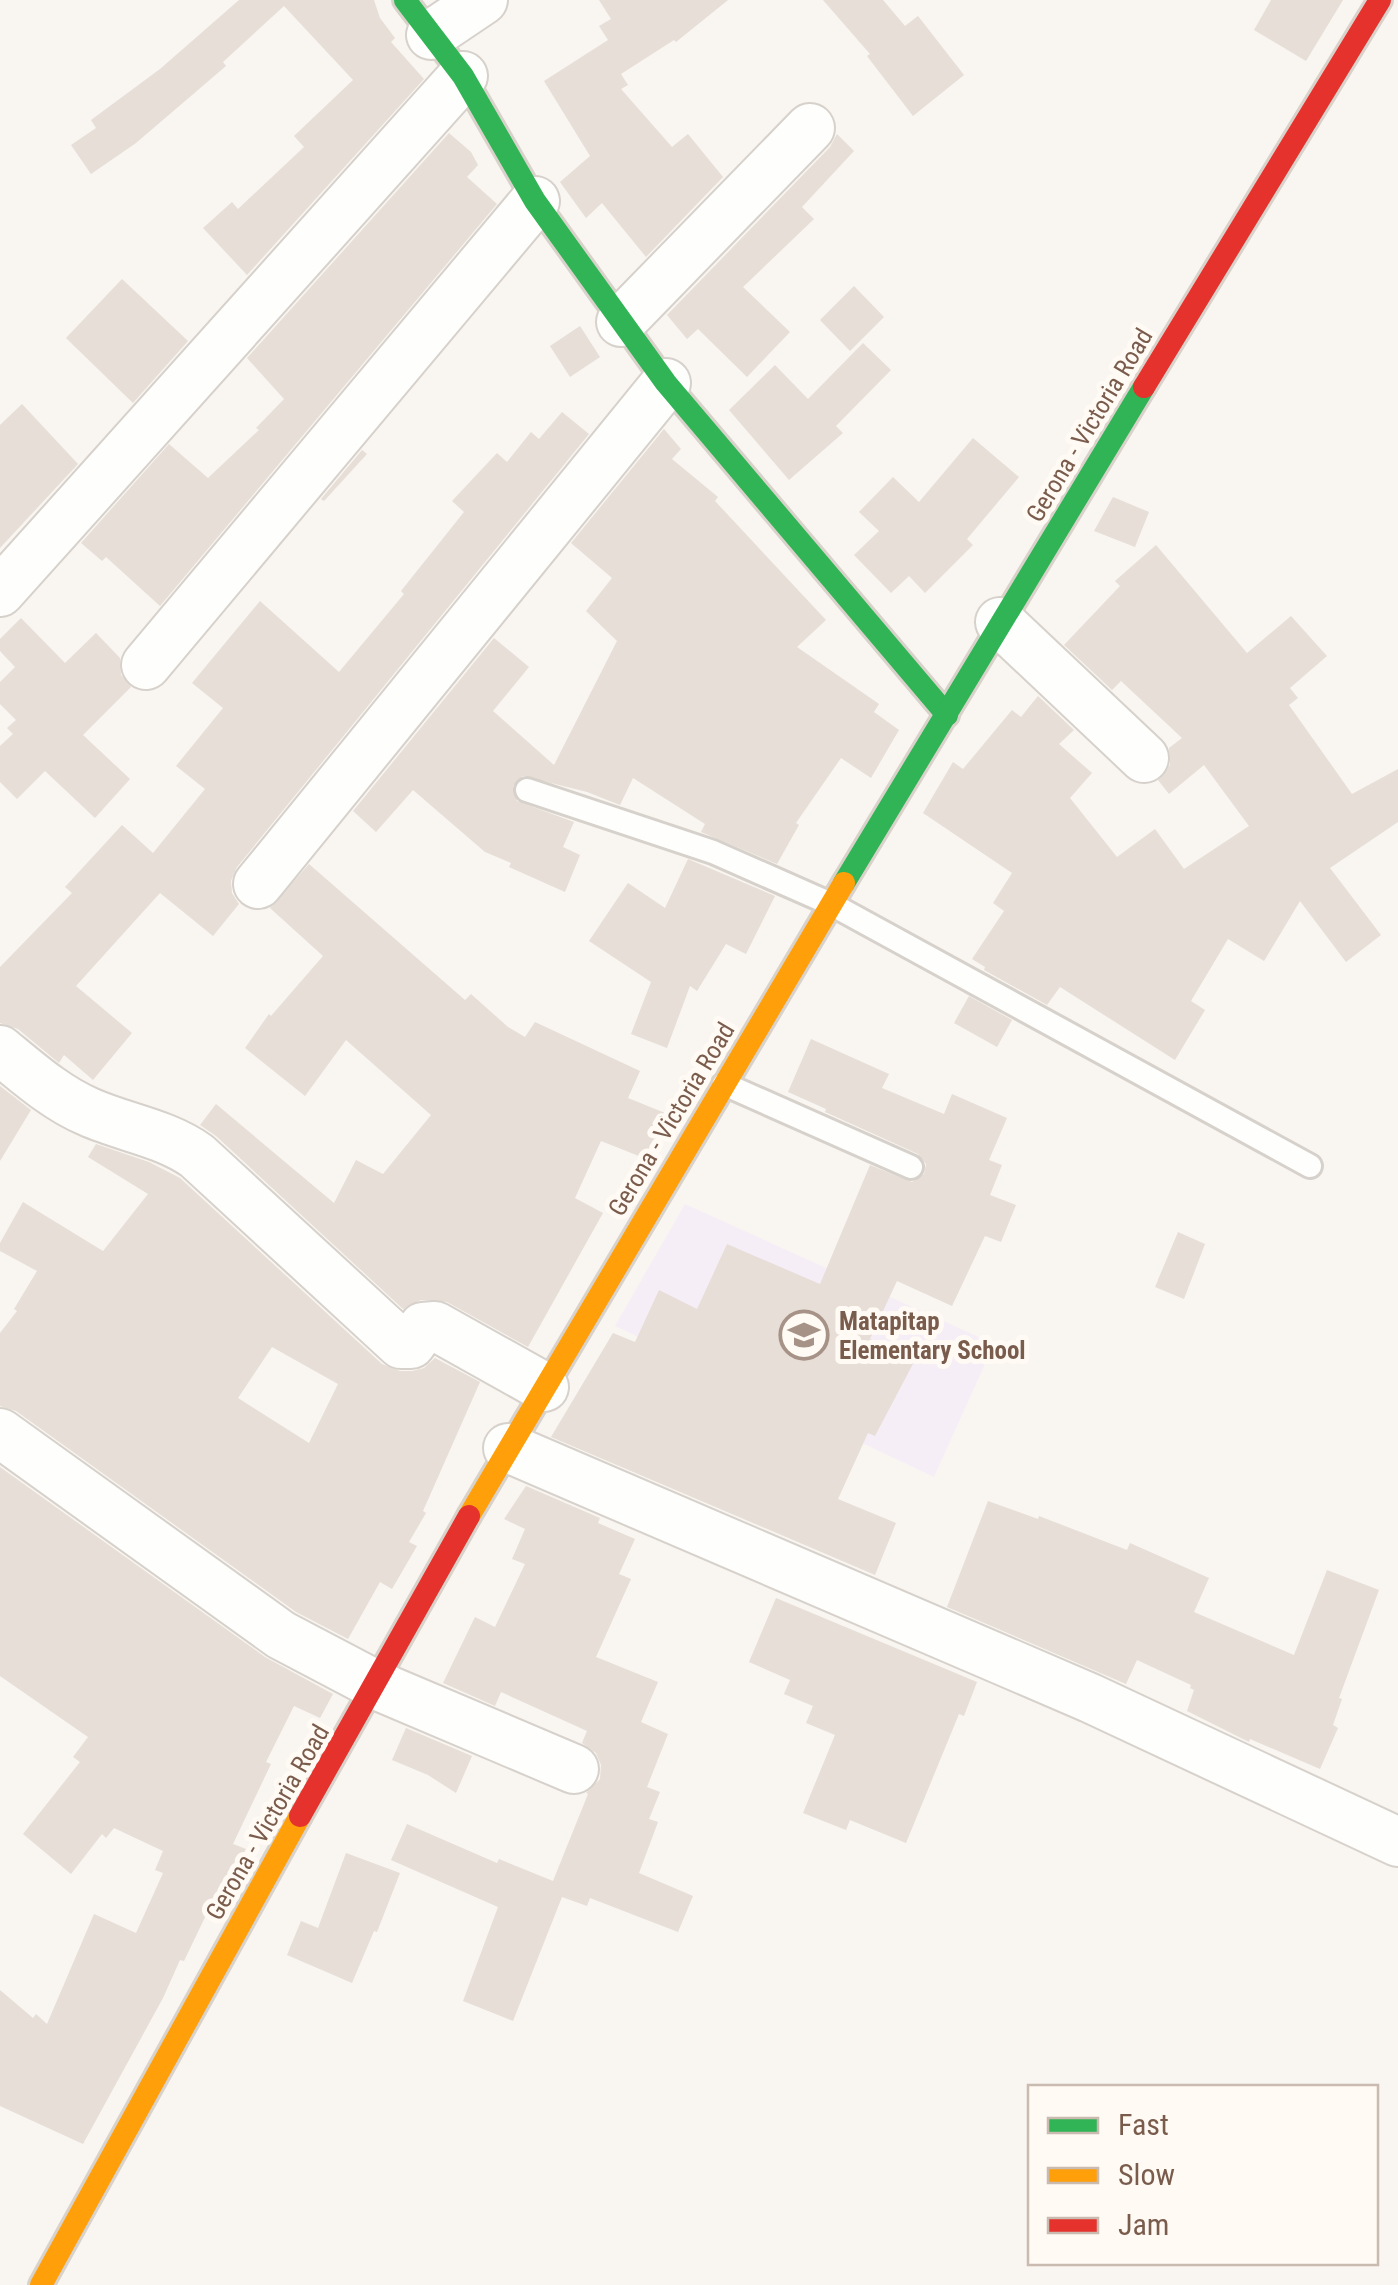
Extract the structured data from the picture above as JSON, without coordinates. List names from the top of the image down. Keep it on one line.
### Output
{"streets":{"main road":["Gerona - Victoria Road"]},"places":{"school or university":["Matapitap Elementary School"]},"legend":["Fast","Slow","Jam"]}
